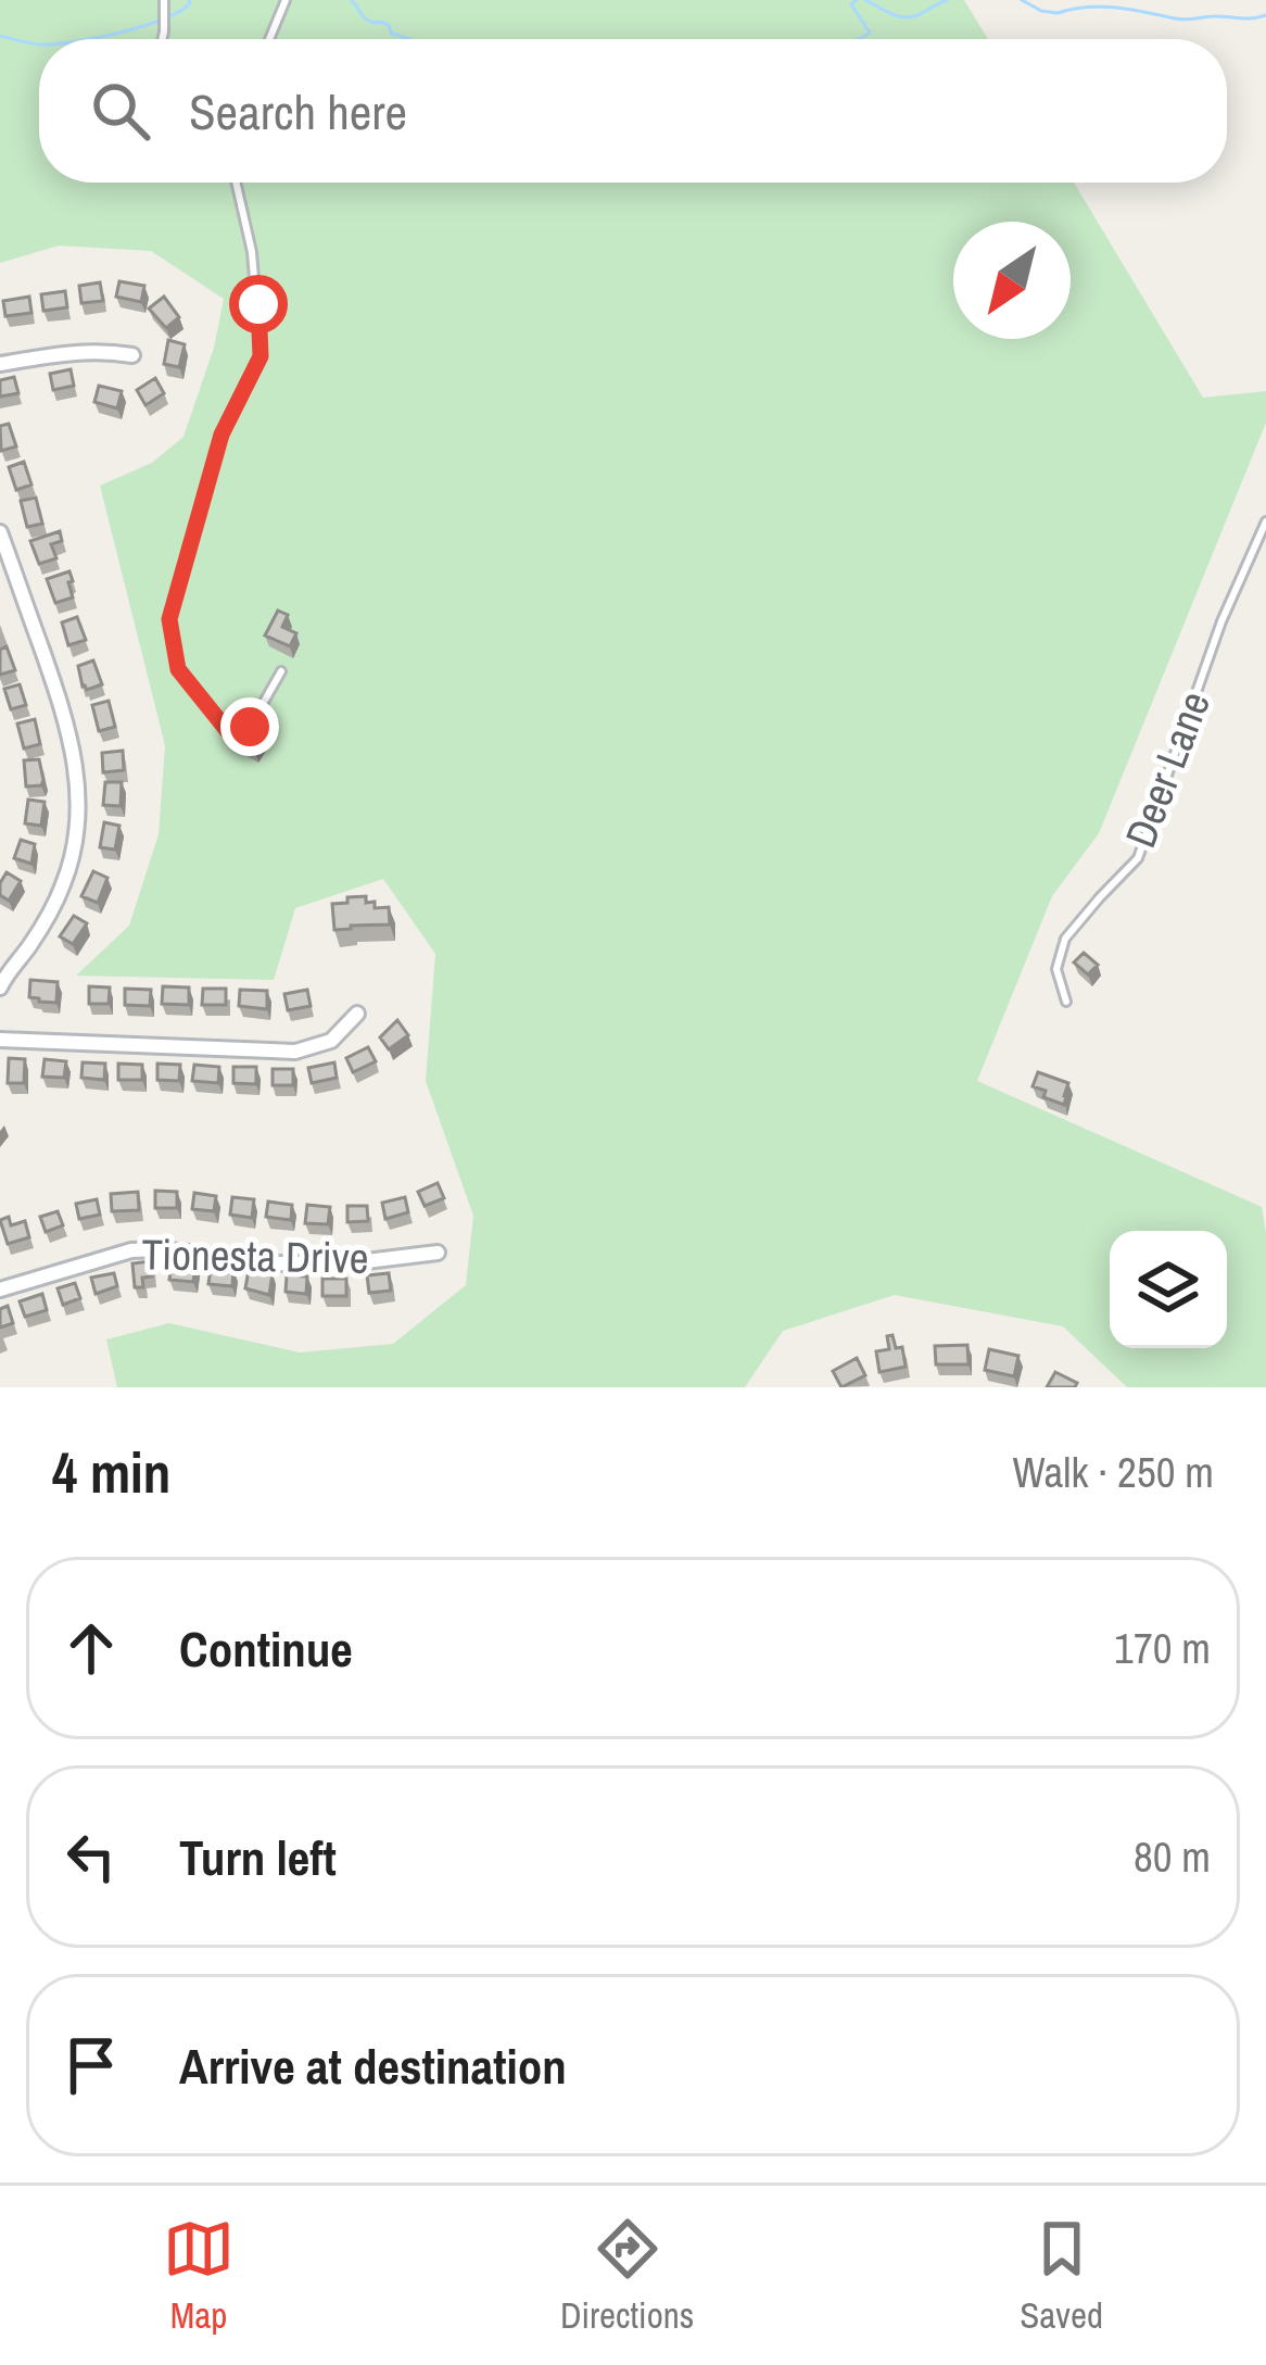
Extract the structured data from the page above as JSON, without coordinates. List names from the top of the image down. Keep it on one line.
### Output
{"streets":{"street":["Tionesta Drive"],"lane":["Deer Lane"]},"north":"bottom left","page":{"search":"Search here","heading":["4 min","Walk · 250 m"],"list":[["Continue","170 m"],["Turn left","80 m"],"Arrive at destination"],"nav":["Map","Directions","Saved"]}}
